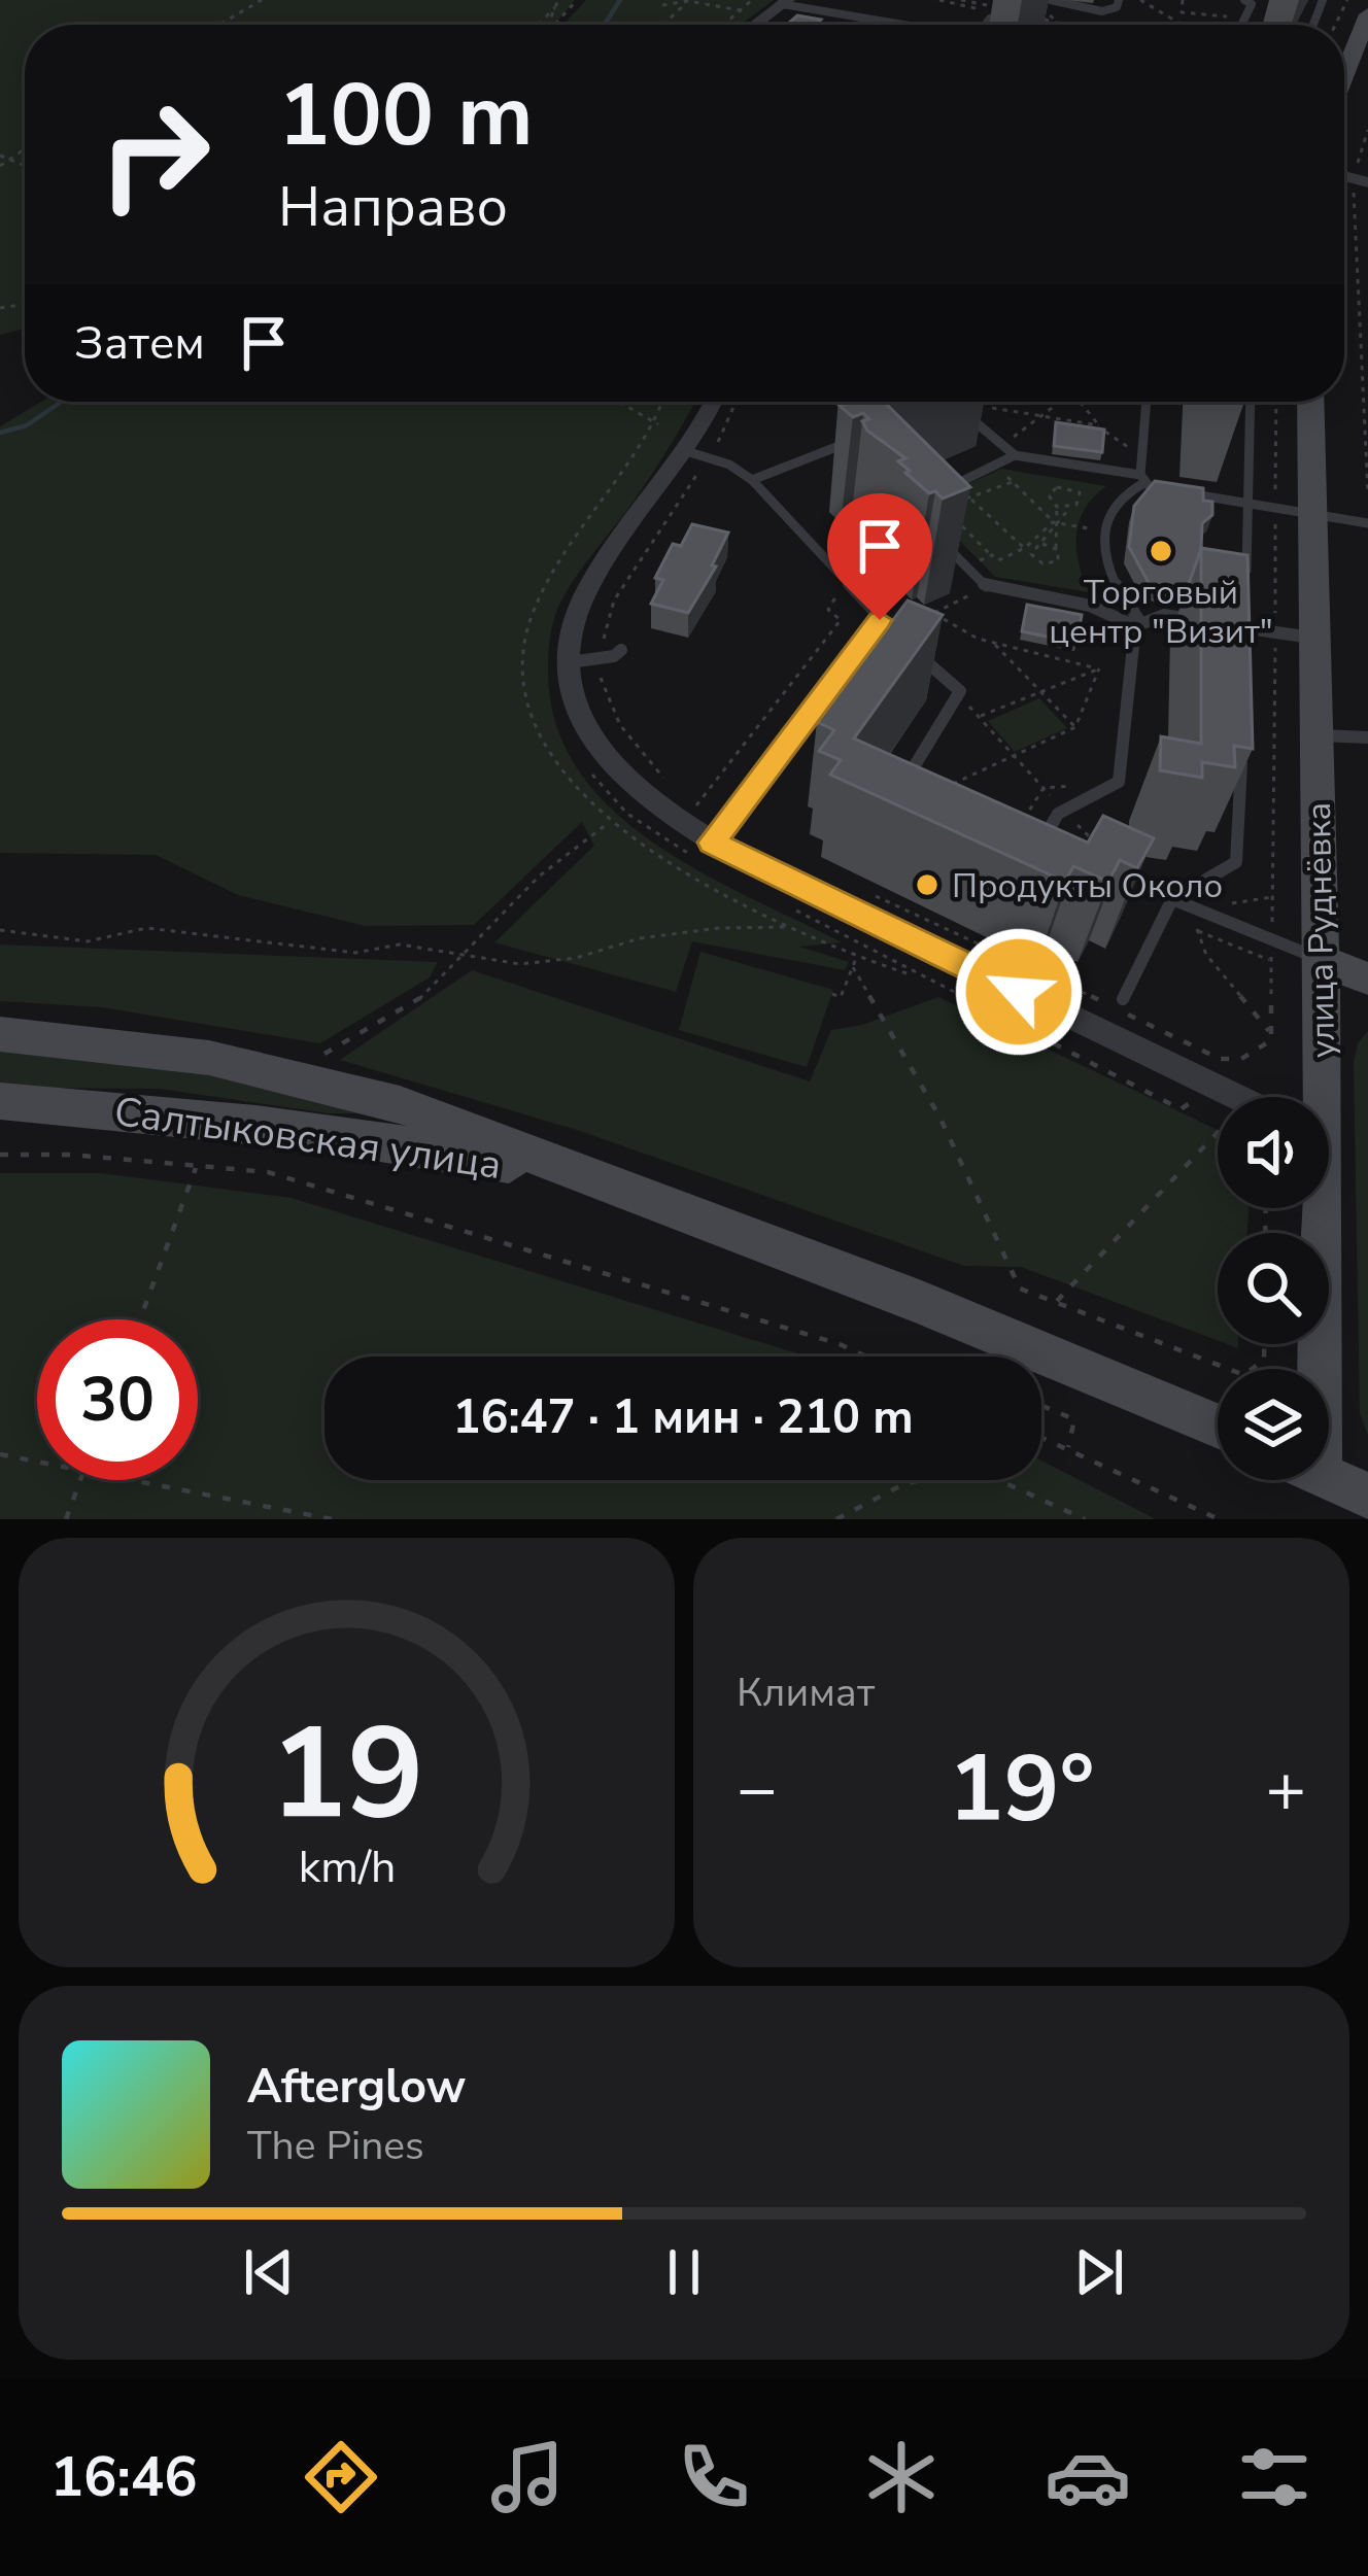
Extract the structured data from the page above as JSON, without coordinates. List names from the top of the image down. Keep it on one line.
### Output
{"streets":{"street":["улица Руднёвка","Салтыковская улица"]},"places":["Торговый центр \"Визит\"","Продукты Около"],"page":{"turn":["100 m","Направо"],"then":"Затем","limit":"30","trip":"16:47 · 1 мин · 210 m","tile":"Климат","heat":["−","19°","+"],"song":["Afterglow","The Pines"],"tabs":"16:46","gauge":["19","km/h"]}}
